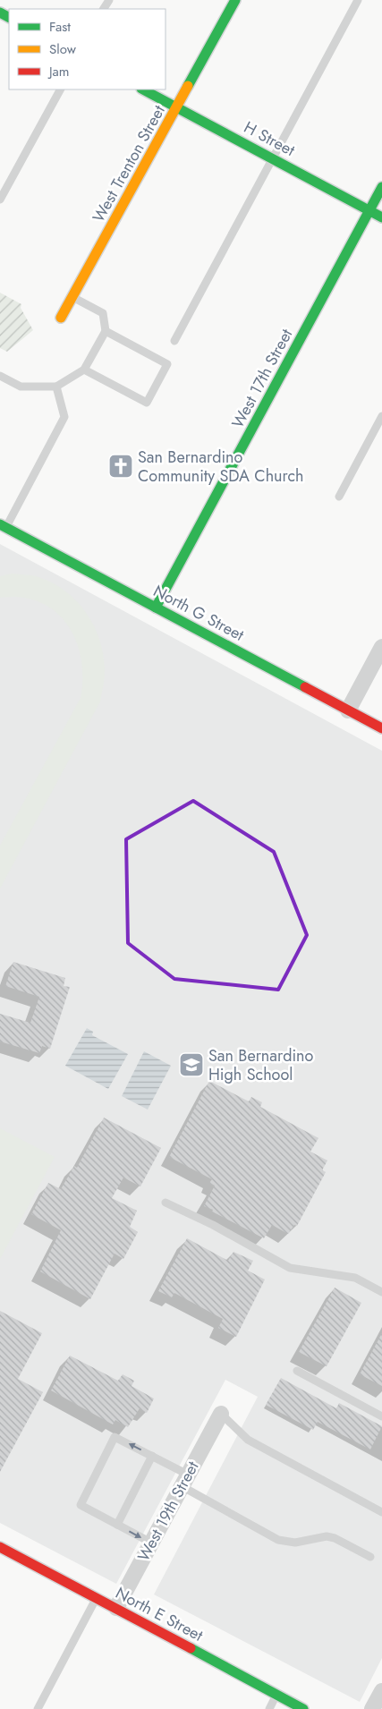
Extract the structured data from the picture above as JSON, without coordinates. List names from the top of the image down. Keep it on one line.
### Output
{"streets":{"street":["H Street","West Trenton Street","West 17th Street","North G Street","West 19th Street","North E Street"]},"crossings":[["H Street","West Trenton Street"],["H Street","West 17th Street"],["West 17th Street","North G Street"],["West 19th Street","North E Street"]],"places":{"church":["San Bernardino Community SDA Church"],"school or university":["San Bernardino High School"]},"legend":["Fast","Slow","Jam"]}
